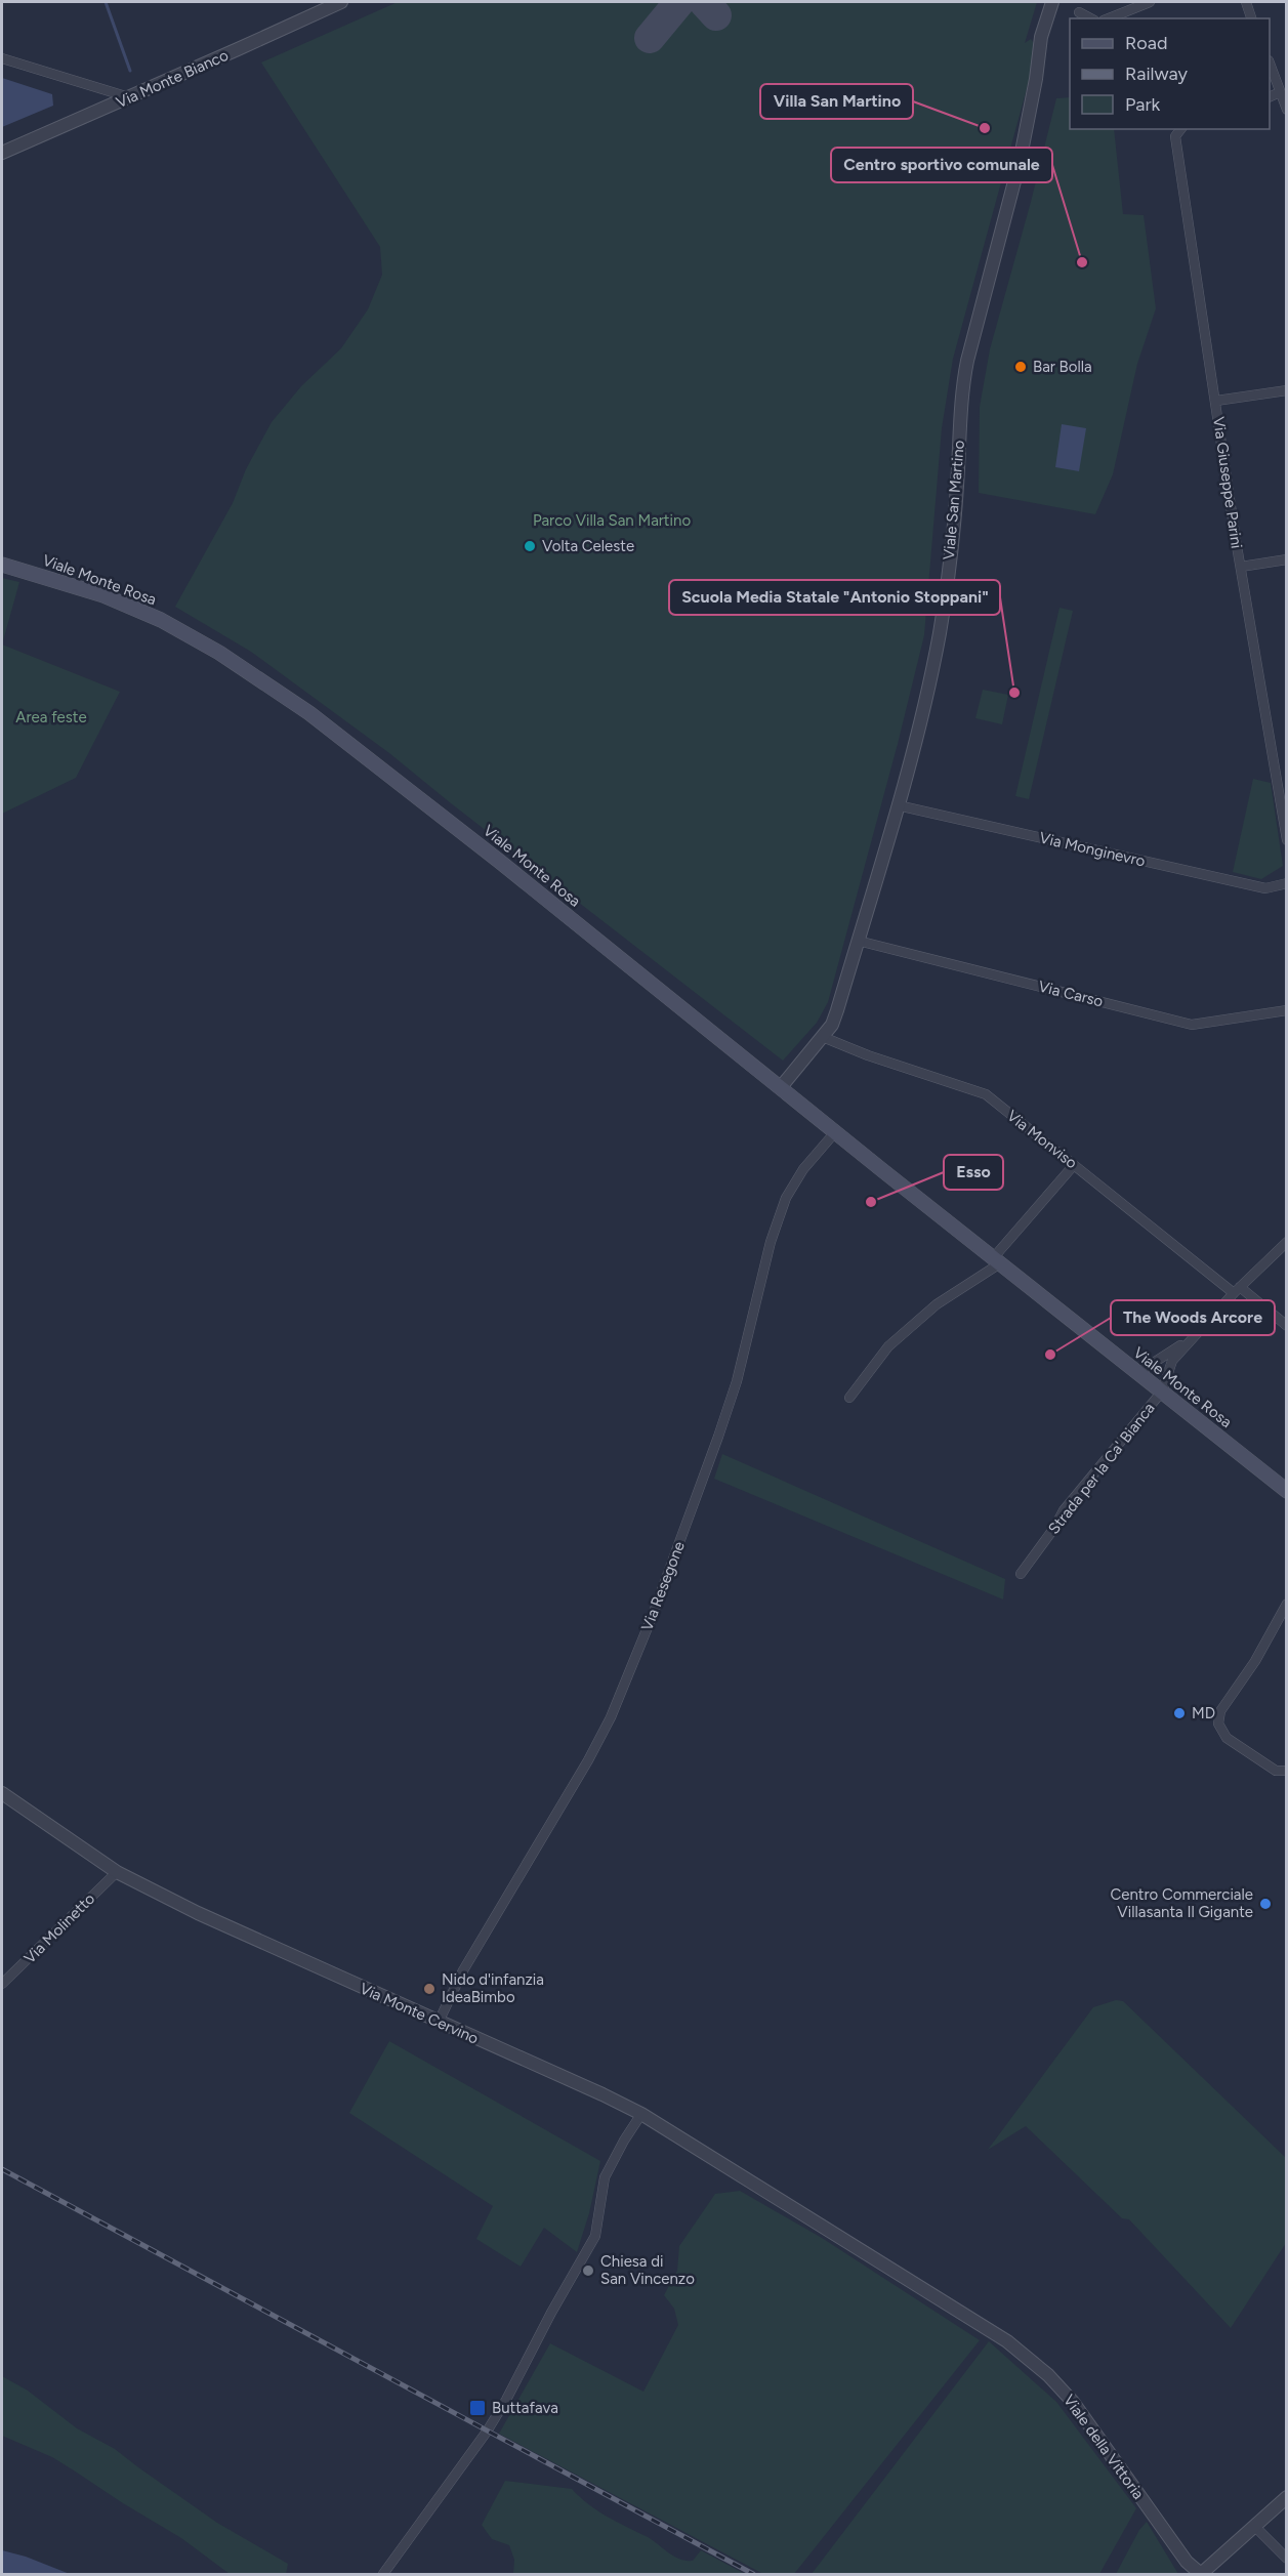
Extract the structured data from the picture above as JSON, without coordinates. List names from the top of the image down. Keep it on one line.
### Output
{"streets":{"main road":["Viale Monte Rosa"],"street":["Via Monte Bianco","Via Giuseppe Parini","Viale San Martino","Via Monginevro","Via Carso","Via Monviso","Strada per la Ca' Bianca","Via Resegone","Via Molinetto","Via Monte Cervino","Viale della Vittoria"]},"crossings":[["Viale San Martino","Viale Monte Rosa"],["Viale San Martino","Via Monginevro"],["Viale San Martino","Via Carso"],["Viale San Martino","Via Monviso"],["Viale Monte Rosa","Strada per la Ca' Bianca"],["Viale Monte Rosa","Via Resegone"],["Via Resegone","Via Monte Cervino"],["Via Molinetto","Via Monte Cervino"],["Via Monte Cervino","Viale della Vittoria"]],"parks":["Parco Villa San Martino","Area feste"],"places":{"other":["Villa San Martino","Centro sportivo comunale","Bar Bolla","Volta Celeste","Scuola Media Statale \"Antonio Stoppani\"","Esso","The Woods Arcore","MD","Centro Commerciale Villasanta Il Gigante","Nido d'infanzia IdeaBimbo","Chiesa di San Vincenzo"],"transit":["Buttafava"]},"legend":["Road","Railway","Park"]}
